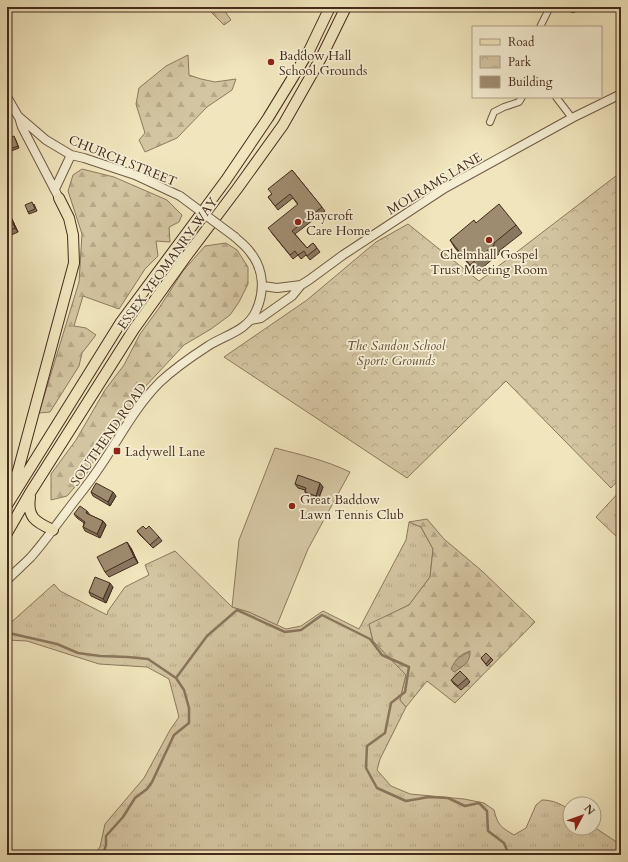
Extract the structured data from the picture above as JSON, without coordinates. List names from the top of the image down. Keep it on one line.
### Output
{"streets":{"main road":["ESSEX YEOMANRY WAY"],"street":["CHURCH STREET","MOLRAMS LANE","SOUTHEND ROAD"]},"crossings":[["CHURCH STREET","SOUTHEND ROAD"],["MOLRAMS LANE","SOUTHEND ROAD"]],"parks":["The Sandon School Sports Grounds"],"places":{"other":["Baddow Hall School Grounds","Baycroft Care Home","Chelmhall Gospel Trust Meeting Room","Great Baddow Lawn Tennis Club"],"transit":["Ladywell Lane"]},"legend":["Road","Park","Building"],"north":"top right"}
